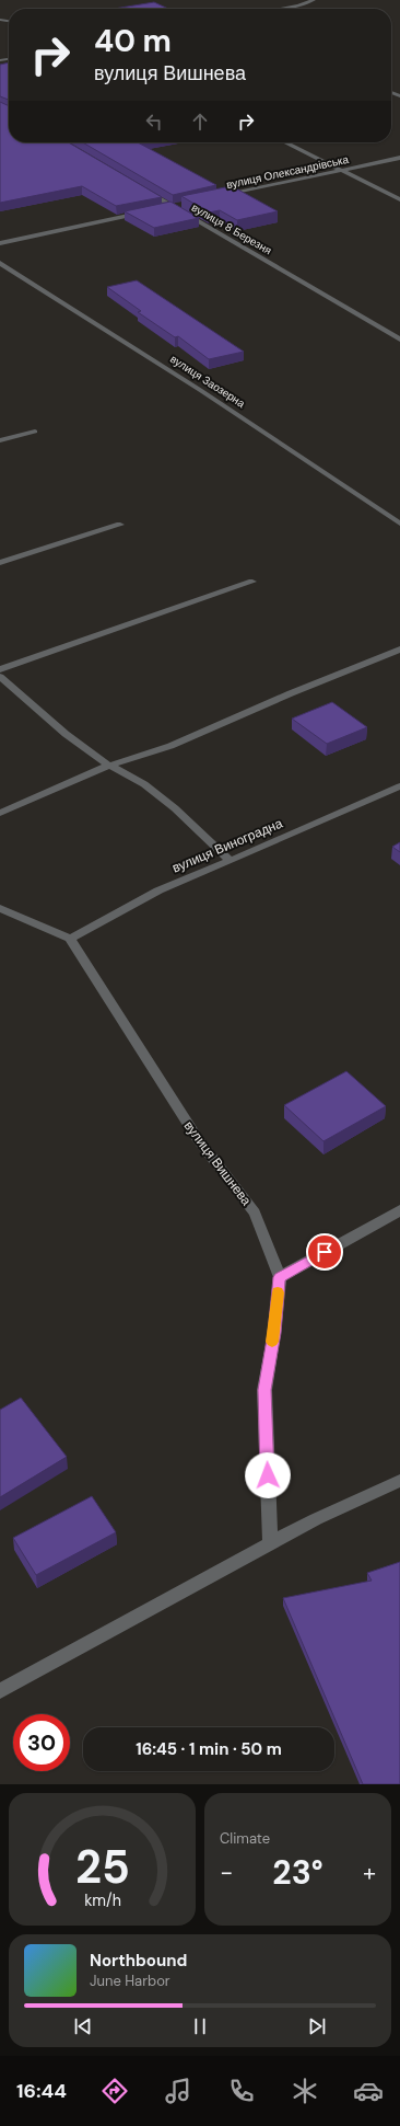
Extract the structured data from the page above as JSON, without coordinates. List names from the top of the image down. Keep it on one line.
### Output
{"streets":{"street":["вулиця Олександрівська","вулиця 8 Березня","вулиця Заозерна","вулиця Виноградна","вулиця Вишнева"]},"crossings":[["вулиця Виноградна","вулиця Вишнева"]],"page":{"turn":["40 m","вулиця Вишнева"],"limit":"30","trip":"16:45 · 1 min · 50 m","tile":"Climate","heat":["−","23°","+"],"song":["Northbound","June Harbor"],"tabs":"16:44","gauge":["25","km/h"]}}
